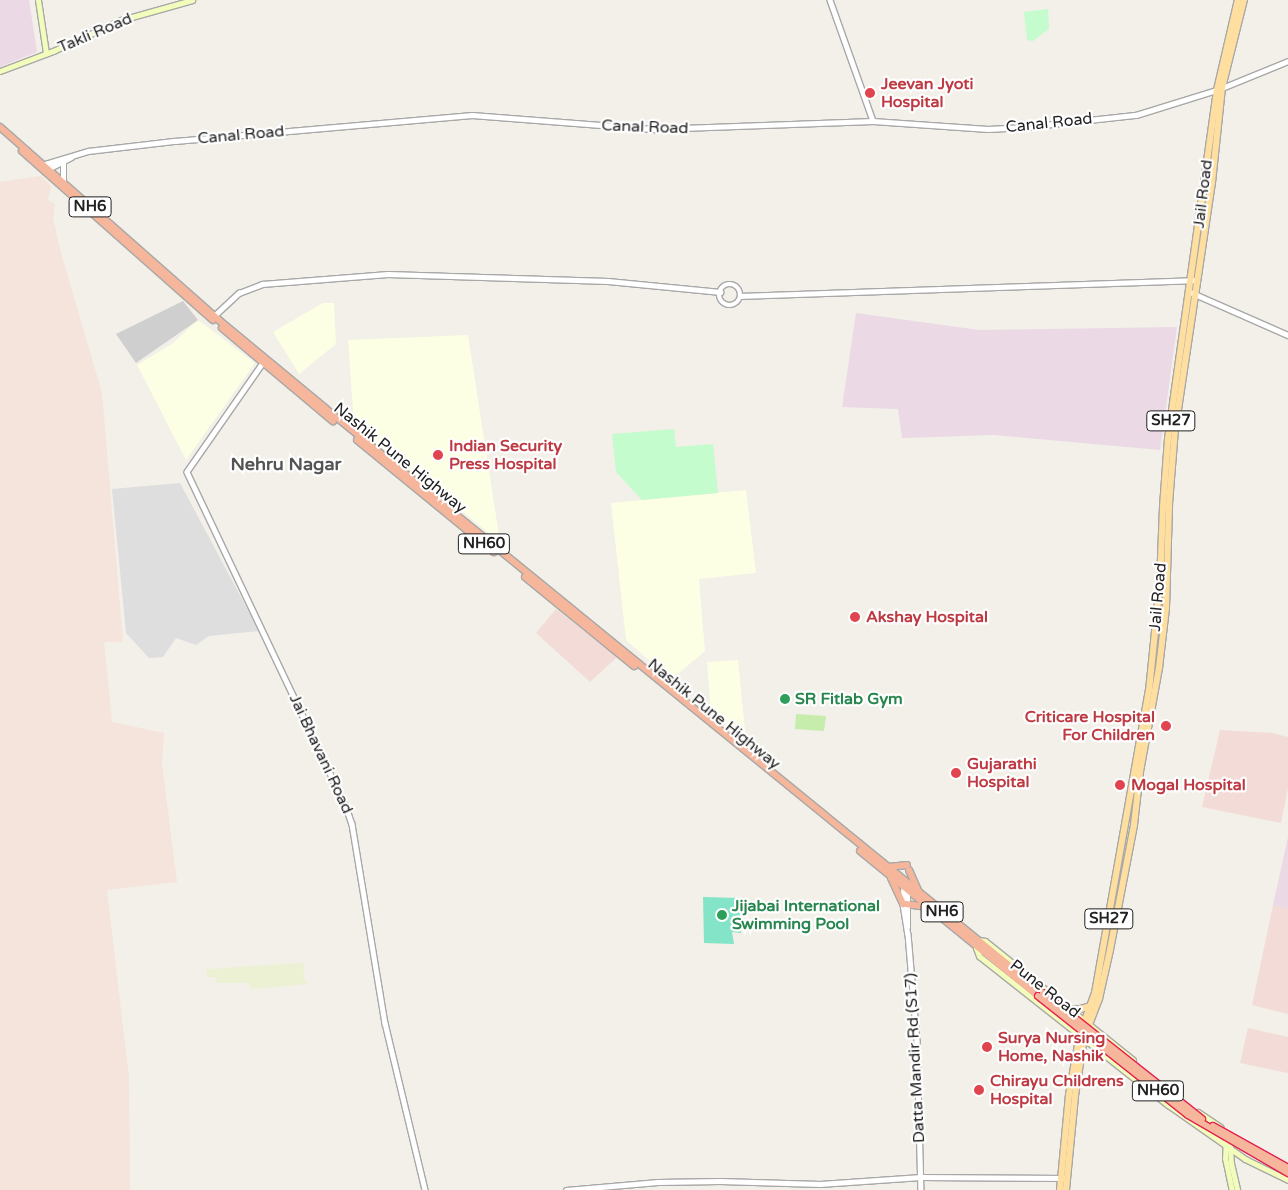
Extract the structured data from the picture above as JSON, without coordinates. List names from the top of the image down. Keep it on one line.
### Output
{"streets":{"highway":["NH6","Nashik Pune Highway","NH60"],"main road":["Takli Road","Jail Road","SH27","Pune Road"],"street":["Canal Road","Jai Bhavani Road","Datta Mandir Rd (S17)"]},"crossings":[["Canal Road","Jail Road"],["Canal Road","Nashik Pune Highway"],["Jail Road","Pune Road"],["NH6","Nashik Pune Highway"],["NH6","NH60"],["NH6","Pune Road"],["Nashik Pune Highway","NH60"],["Nashik Pune Highway","Jai Bhavani Road"],["Nashik Pune Highway","Pune Road"],["Nashik Pune Highway","Datta Mandir Rd (S17)"],["NH60","Pune Road"]],"districts":["Nehru Nagar"],"places":["Jeevan Jyoti Hospital","Indian Security Press Hospital","Akshay Hospital","SR Fitlab Gym","Criticare Hospital For Children","Gujarathi Hospital","Mogal Hospital","Jijabai International Swimming Pool","Surya Nursing Home, Nashik","Chirayu Childrens Hospital"]}
